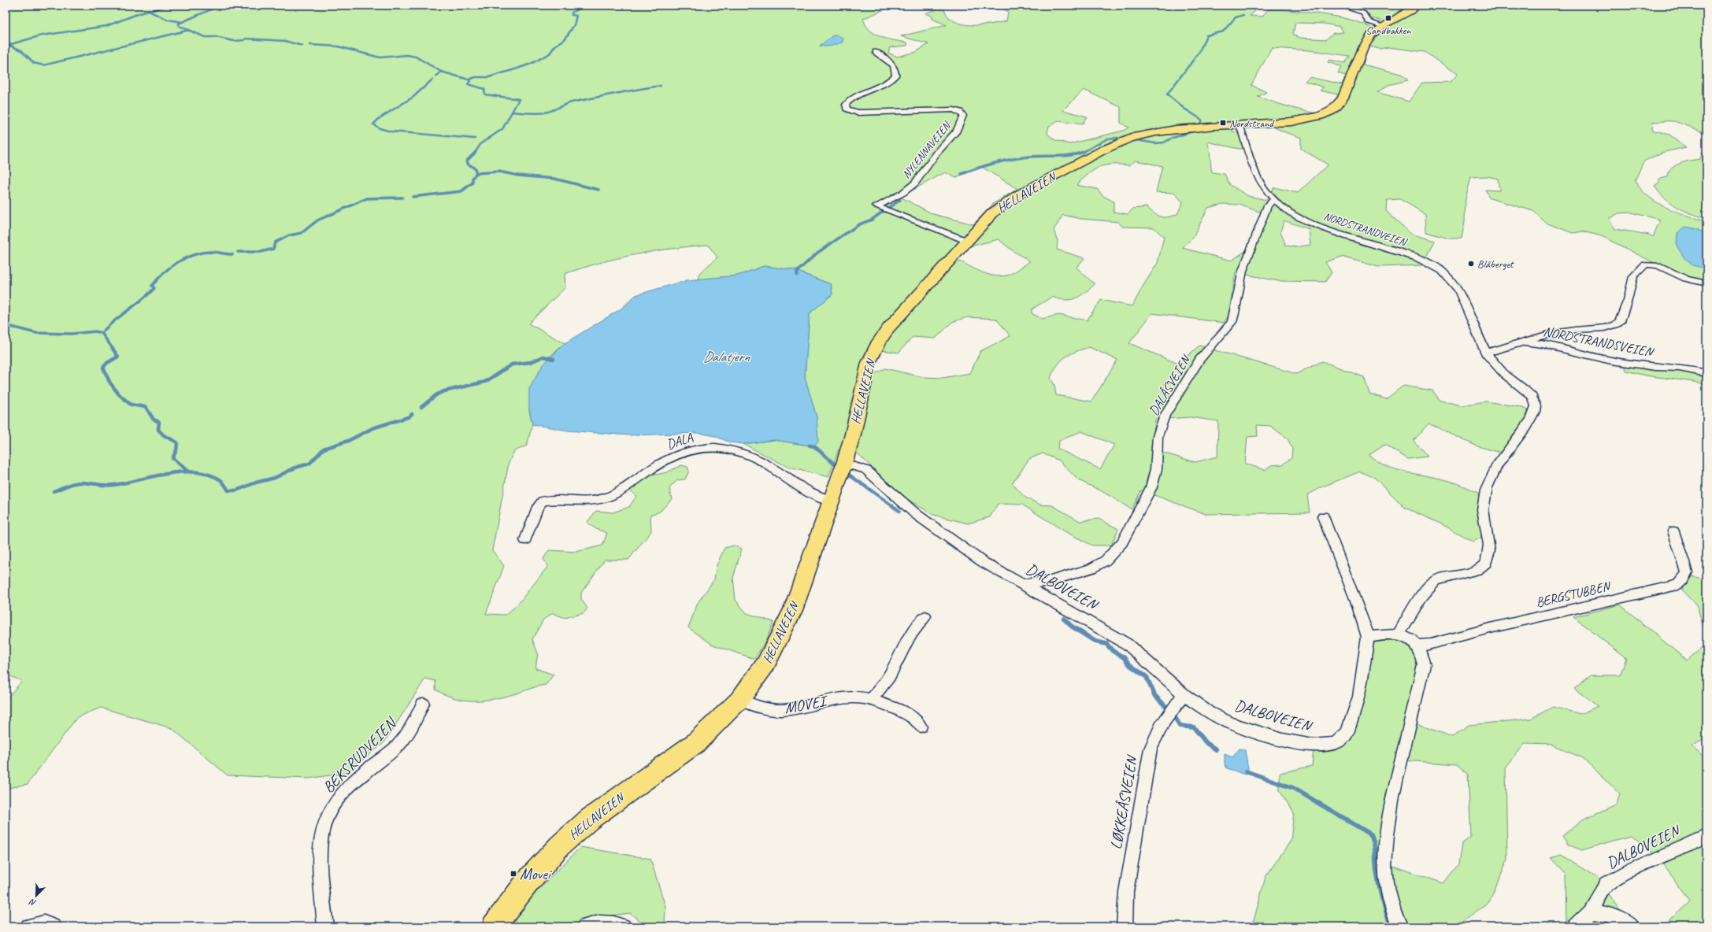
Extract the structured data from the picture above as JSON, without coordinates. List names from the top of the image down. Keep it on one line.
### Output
{"streets":{"main road":["HELLAVEIEN"],"street":["NYLENNAVEIEN","NORDSTRANDVEIEN","NORDSTRANDSVEIEN","DALÅSVEIEN","DALA","DALBOVEIEN","BERGSTUBBEN","MOVEI","BEKSRUDVEIEN","LØKKEÅSVEIEN"]},"crossings":[["NYLENNAVEIEN","HELLAVEIEN"],["HELLAVEIEN","NORDSTRANDVEIEN"],["HELLAVEIEN","DALA"],["HELLAVEIEN","DALBOVEIEN"],["HELLAVEIEN","MOVEI"],["NORDSTRANDVEIEN","NORDSTRANDSVEIEN"],["NORDSTRANDVEIEN","DALÅSVEIEN"],["DALÅSVEIEN","DALBOVEIEN"],["DALBOVEIEN","LØKKEÅSVEIEN"]],"water":["Dalatjern"],"places":{"transit":["Sandbakken","Nordstrand","Movei"],"other":["Blåberget"]},"north":"bottom left"}
